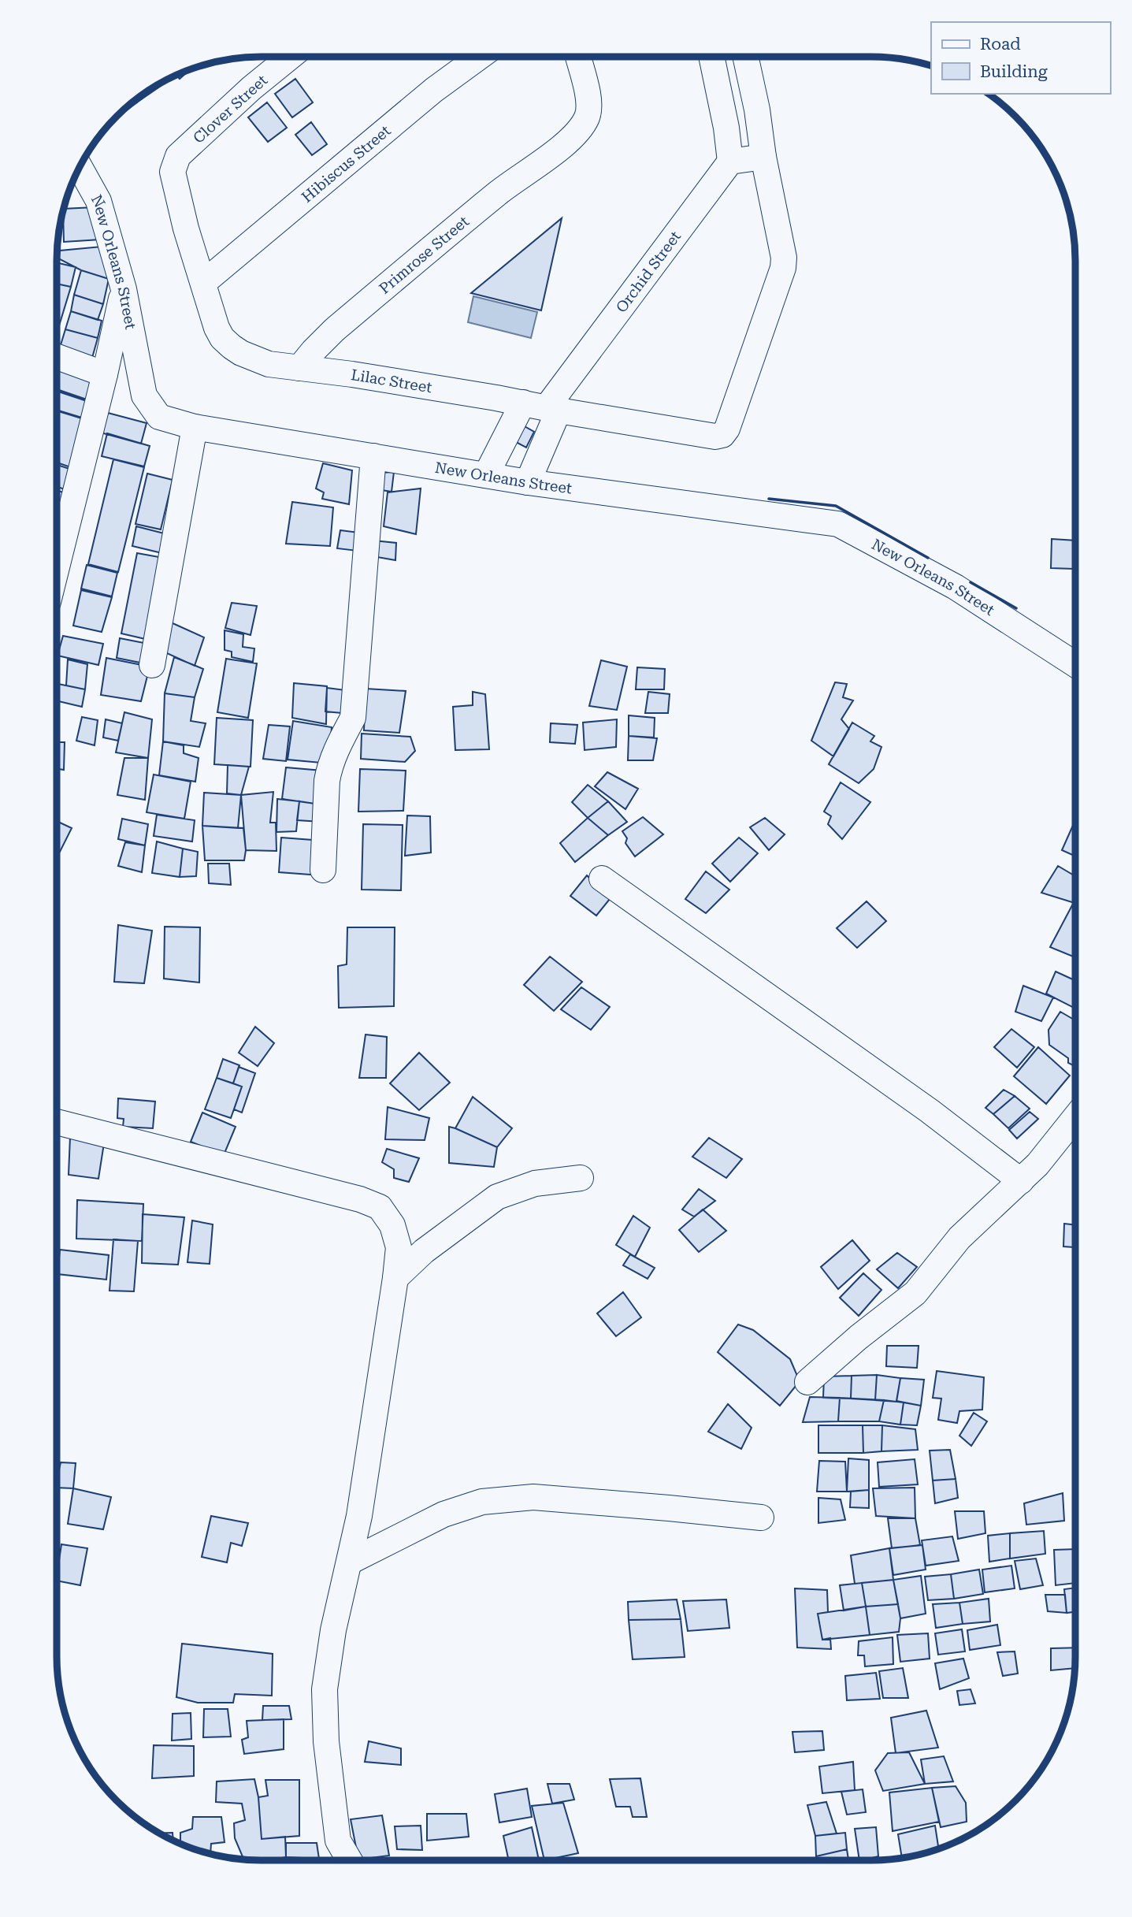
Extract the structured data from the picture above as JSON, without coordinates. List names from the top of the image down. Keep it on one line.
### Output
{"streets":{"street":["Clover Street","Hibiscus Street","Primrose Street","New Orleans Street","Orchid Street","Lilac Street"]},"crossings":[["Clover Street","Lilac Street"],["Hibiscus Street","Lilac Street"],["Primrose Street","Lilac Street"],["Orchid Street","Lilac Street"]],"legend":["Road","Building"]}
